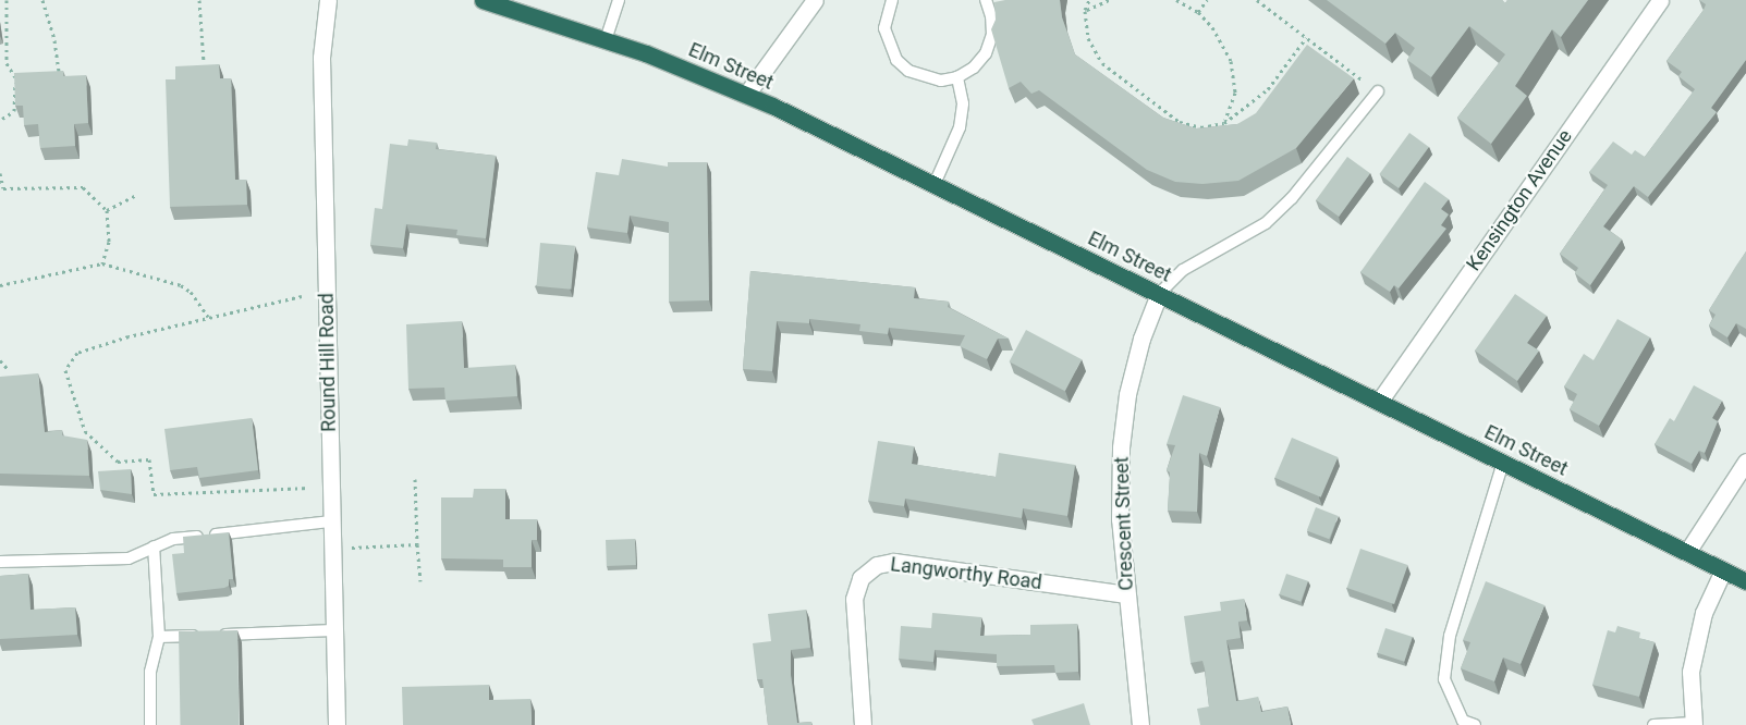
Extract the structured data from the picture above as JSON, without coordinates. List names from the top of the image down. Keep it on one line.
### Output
{"streets":{"highway":["Elm Street"],"street":["Kensington Avenue","Round Hill Road","Crescent Street","Langworthy Road"]},"crossings":[["Elm Street","Kensington Avenue"],["Elm Street","Crescent Street"],["Crescent Street","Langworthy Road"]]}
